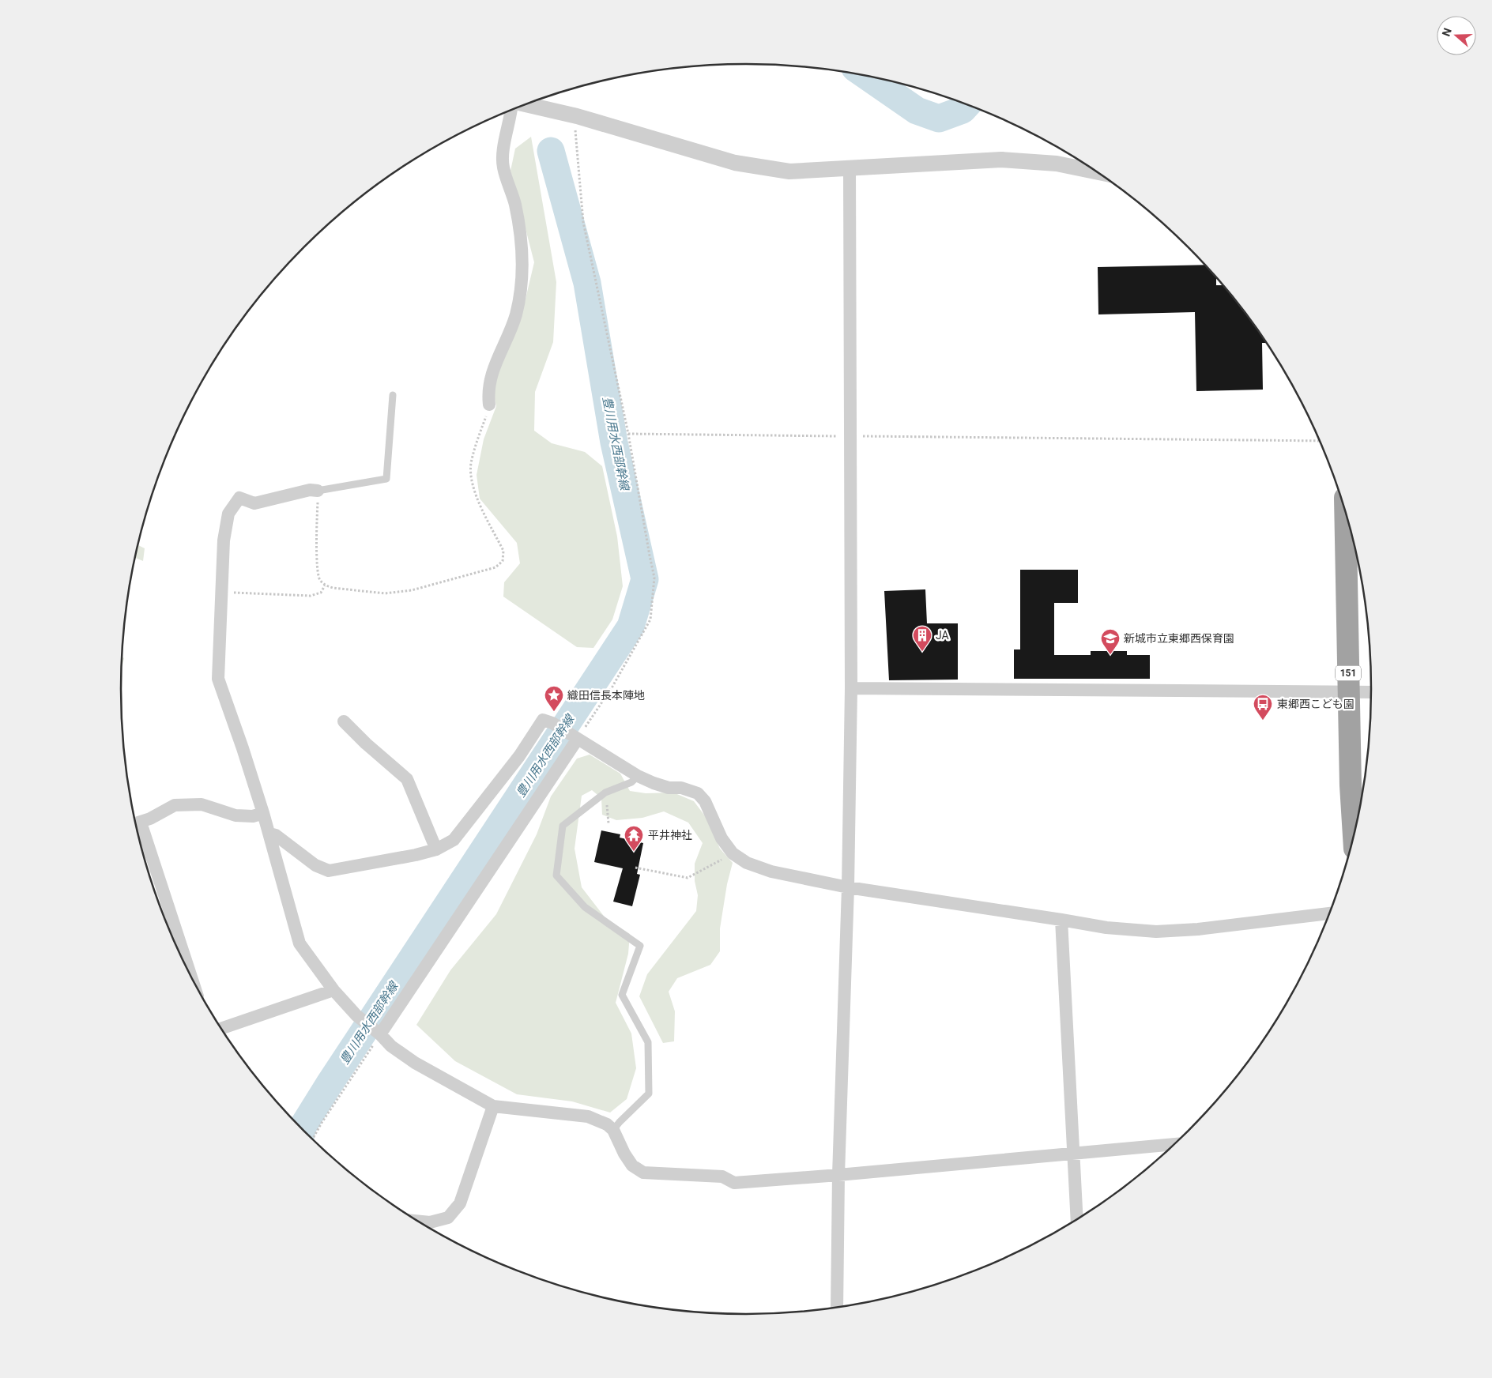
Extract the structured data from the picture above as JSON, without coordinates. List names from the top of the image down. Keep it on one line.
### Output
{"streets":{"highway":["151"]},"water":["豊川用水西部幹線"],"places":{"building":["JA"],"school or university":["新城市立東郷西保育園"],"place":["織田信長本陣地"],"bus stop":["東郷西こども園"],"temple":["平井神社"]},"north":"left"}
